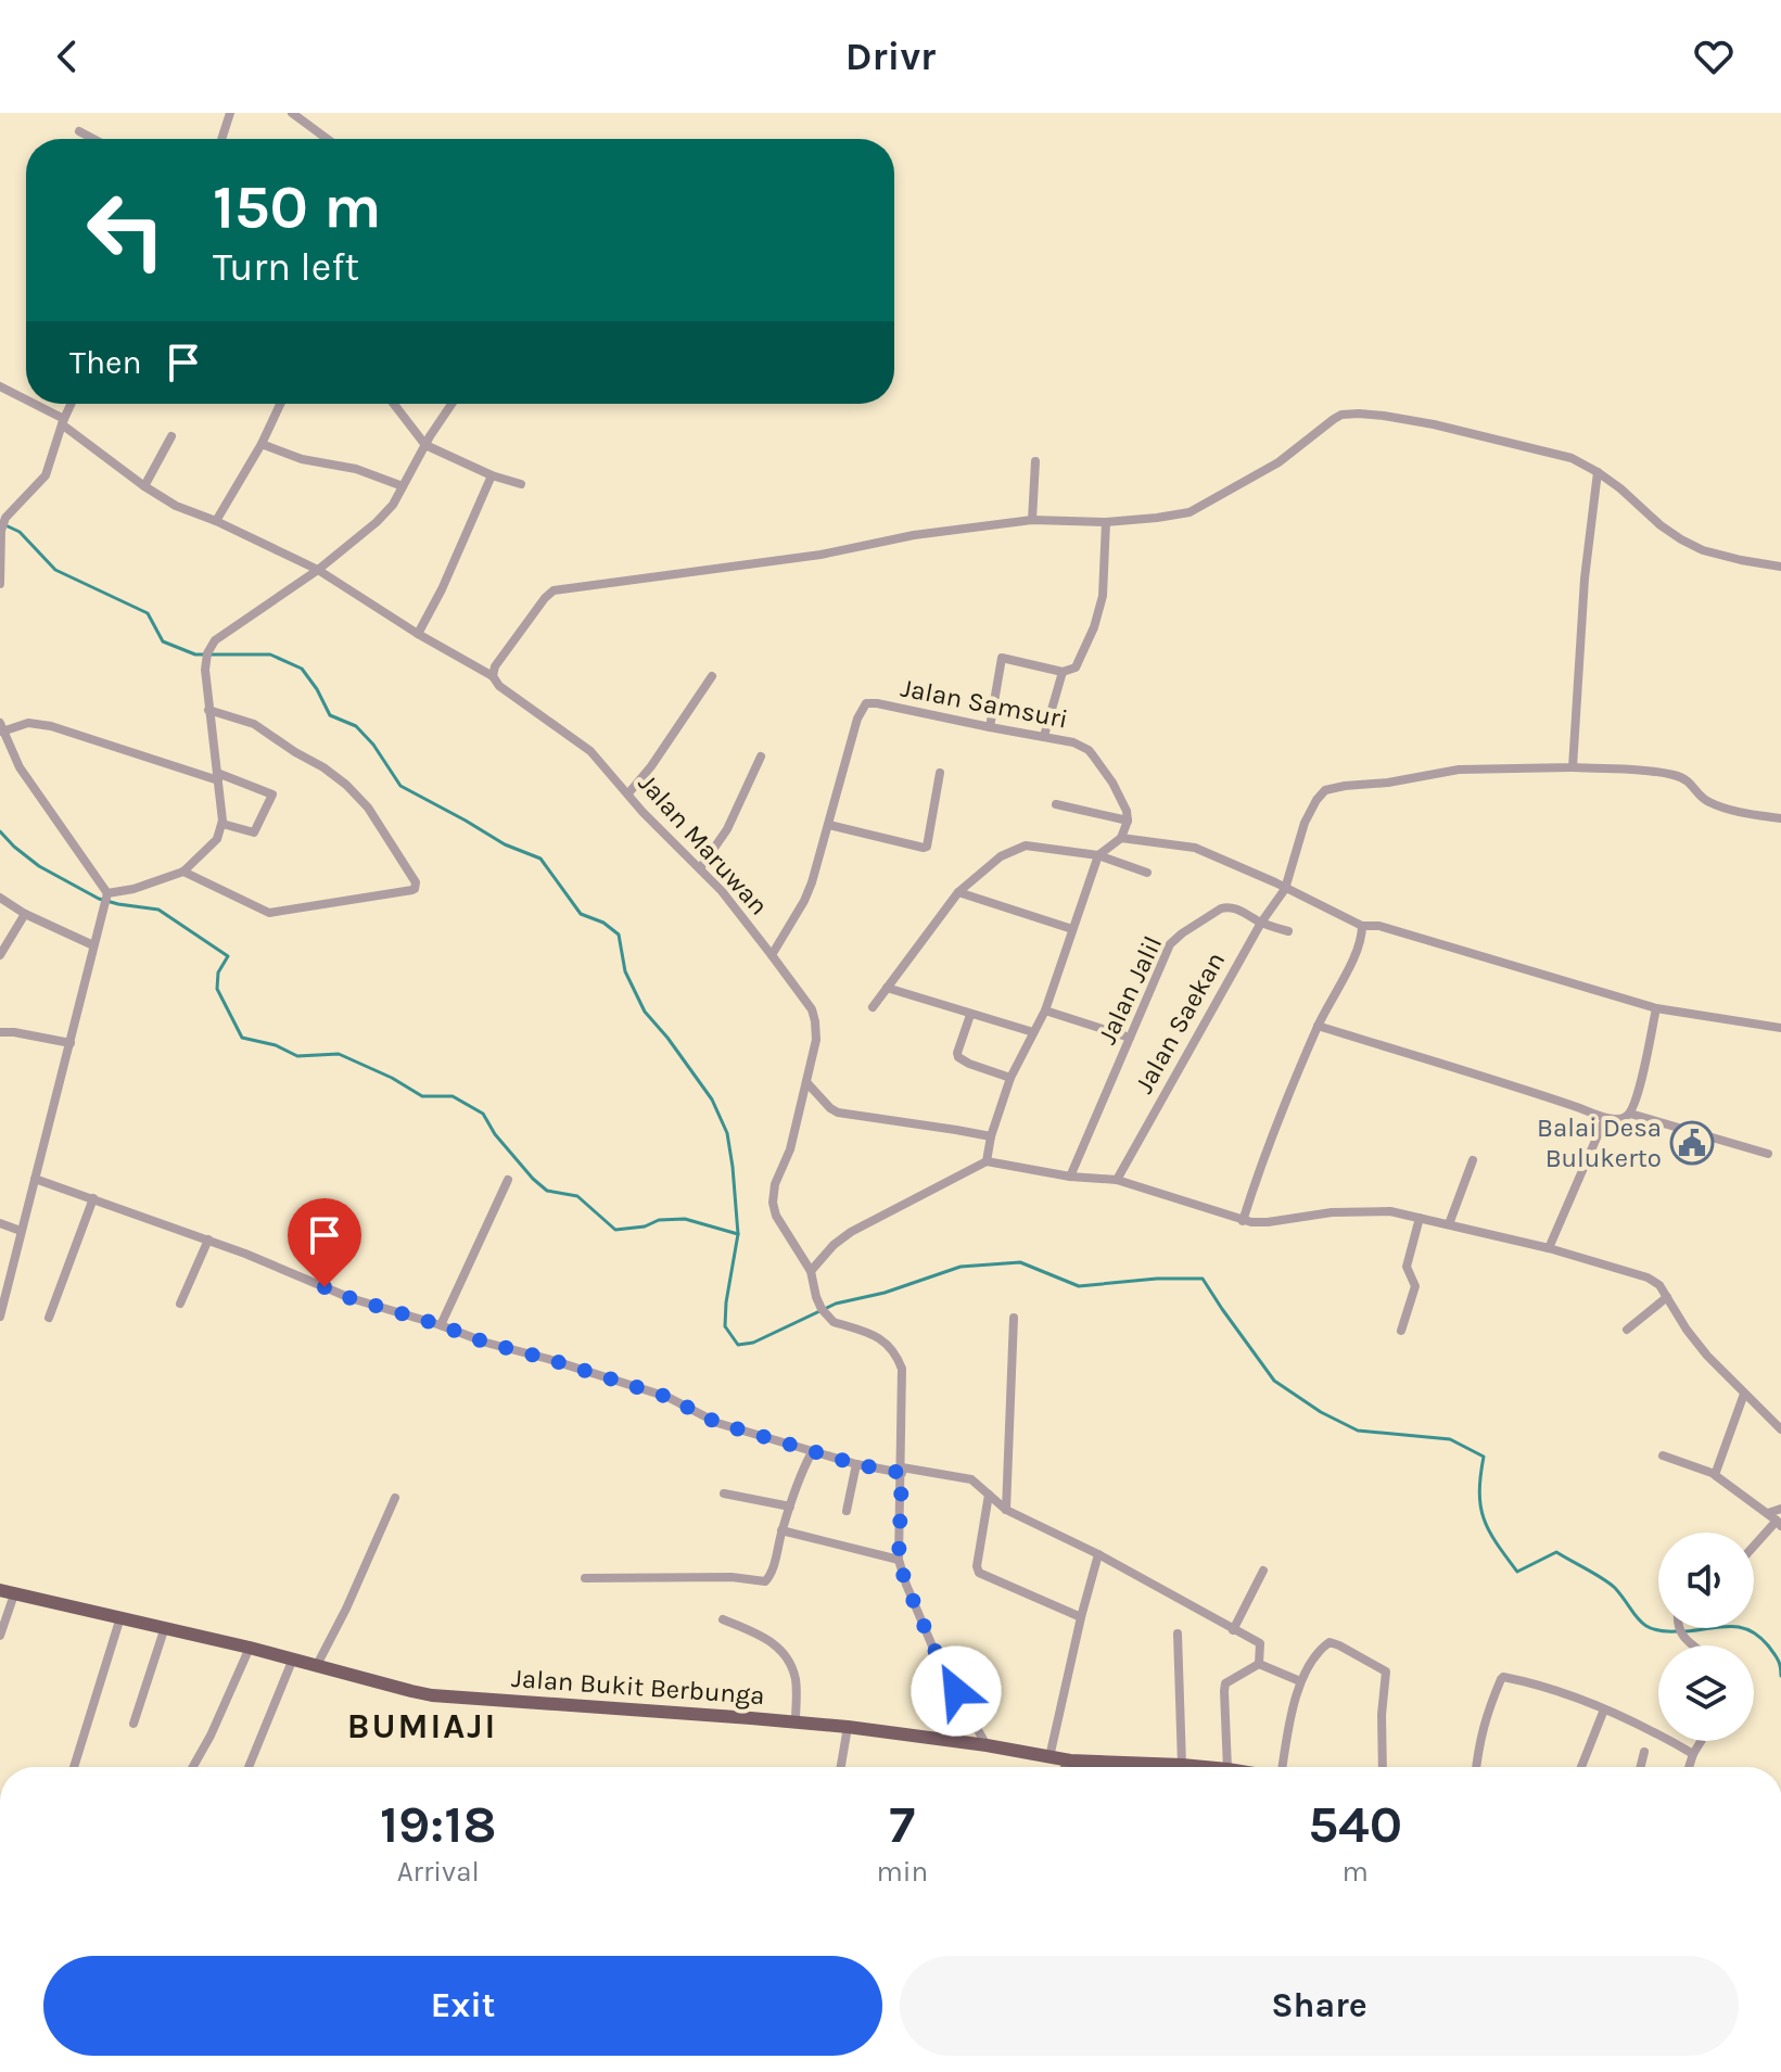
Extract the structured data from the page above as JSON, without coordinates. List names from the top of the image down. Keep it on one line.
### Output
{"streets":{"main road":["Jalan Bukit Berbunga"],"street":["Jalan Samsuri","Jalan Maruwan","Jalan Jalil","Jalan Saekan"]},"crossings":[["Jalan Samsuri","Jalan Maruwan"],["Jalan Jalil","Jalan Saekan"]],"districts":["BUMIAJI"],"places":{"public building":["Balai Desa Bulukerto"]},"page":{"header":"Drivr","turn":["150 m","Turn left"],"then":"Then","eta":["19:18","Arrival","7","min","540","m"],"buttons":["Exit","Share"]}}
